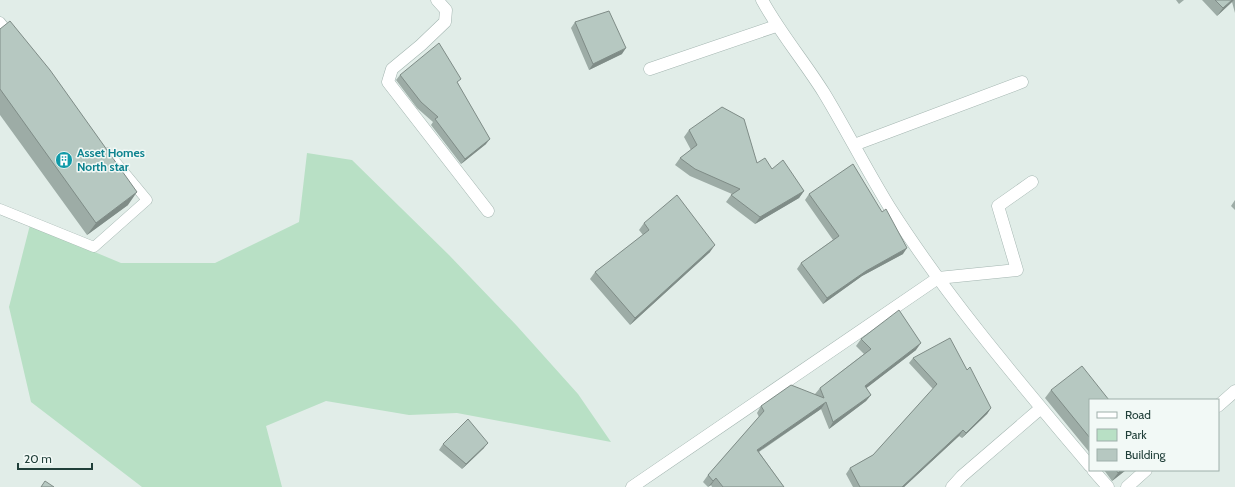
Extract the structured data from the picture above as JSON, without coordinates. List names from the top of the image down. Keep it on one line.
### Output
{"places":{"building":["Asset Homes North star"]},"legend":["Road","Park","Building"],"scale_bar":"20 m"}
